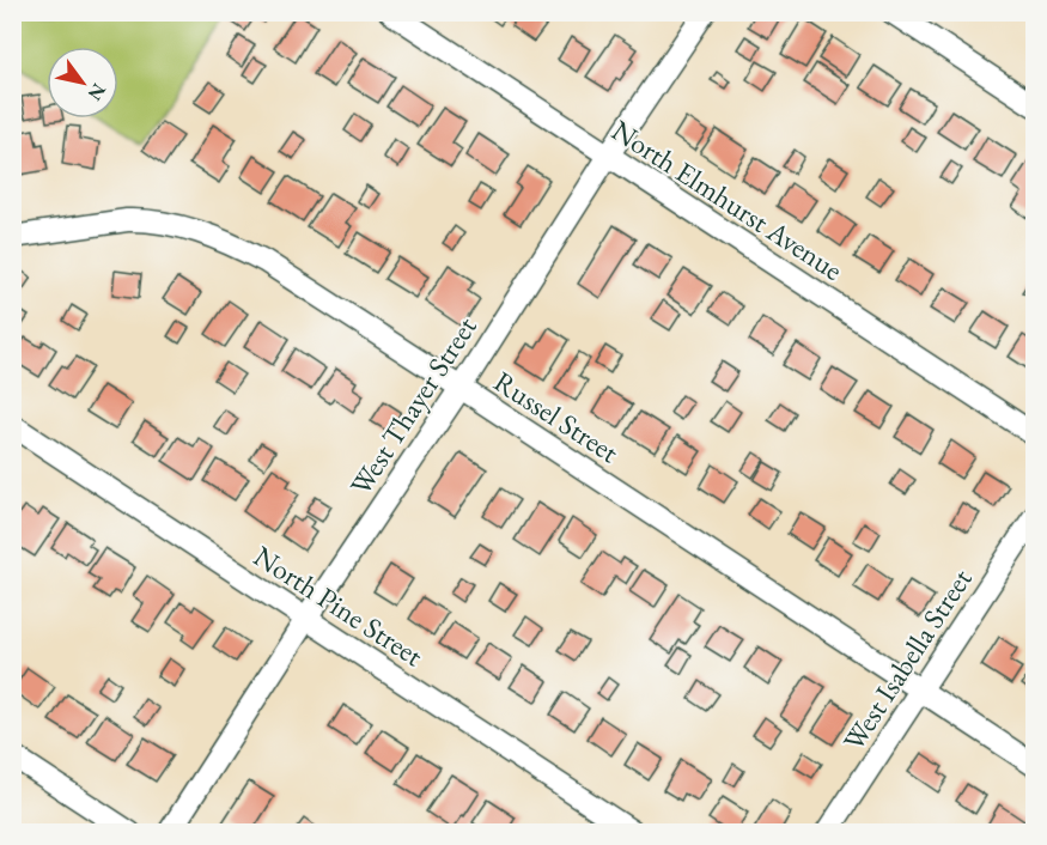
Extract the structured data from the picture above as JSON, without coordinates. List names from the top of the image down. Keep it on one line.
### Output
{"streets":{"street":["North Elmhurst Avenue","West Thayer Street","Russel Street","North Pine Street","West Isabella Street"]},"crossings":[["North Elmhurst Avenue","West Thayer Street"],["West Thayer Street","Russel Street"],["West Thayer Street","North Pine Street"],["Russel Street","West Isabella Street"]],"north":"bottom right"}
